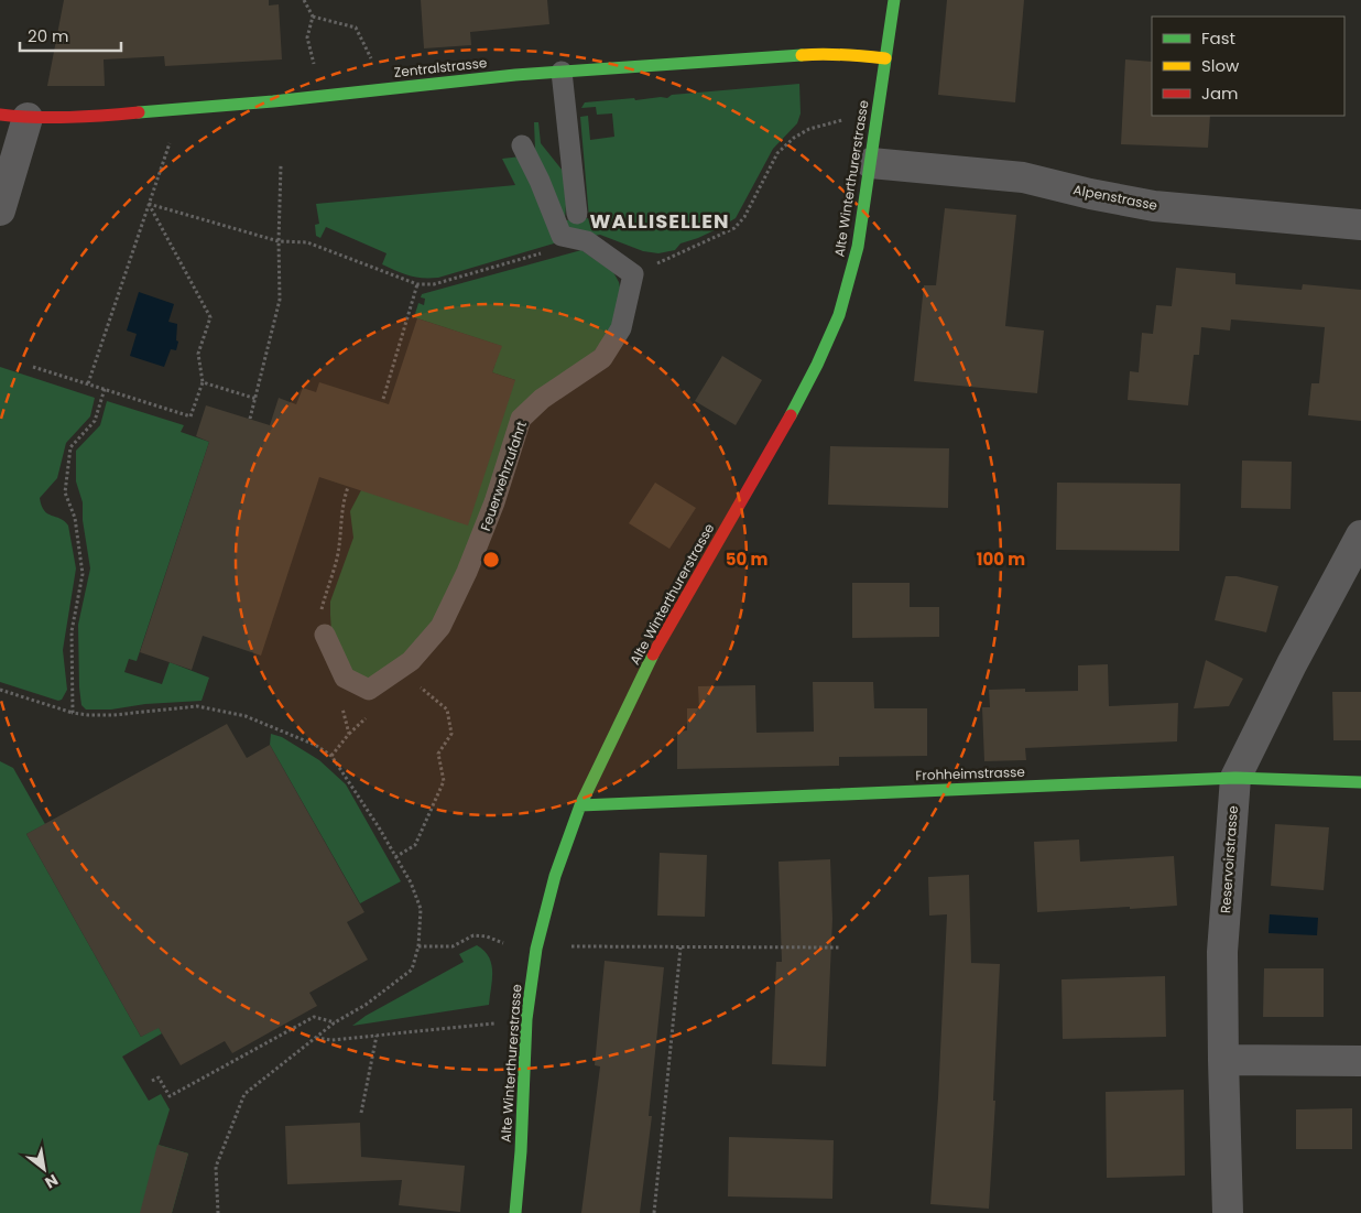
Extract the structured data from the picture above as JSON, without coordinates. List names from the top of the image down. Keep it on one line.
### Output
{"streets":{"street":["Zentralstrasse","Alte Winterthurerstrasse","Alpenstrasse","Frohheimstrasse","Reservoirstrasse"],"lane":["Feuerwehrzufahrt"]},"crossings":[["Zentralstrasse","Alte Winterthurerstrasse"],["Alte Winterthurerstrasse","Alpenstrasse"],["Alte Winterthurerstrasse","Frohheimstrasse"],["Frohheimstrasse","Reservoirstrasse"]],"districts":["WALLISELLEN"],"legend":["Fast","Slow","Jam"],"scale_bar":"20 m","north":"bottom right","rings":["50 m","100 m"]}
